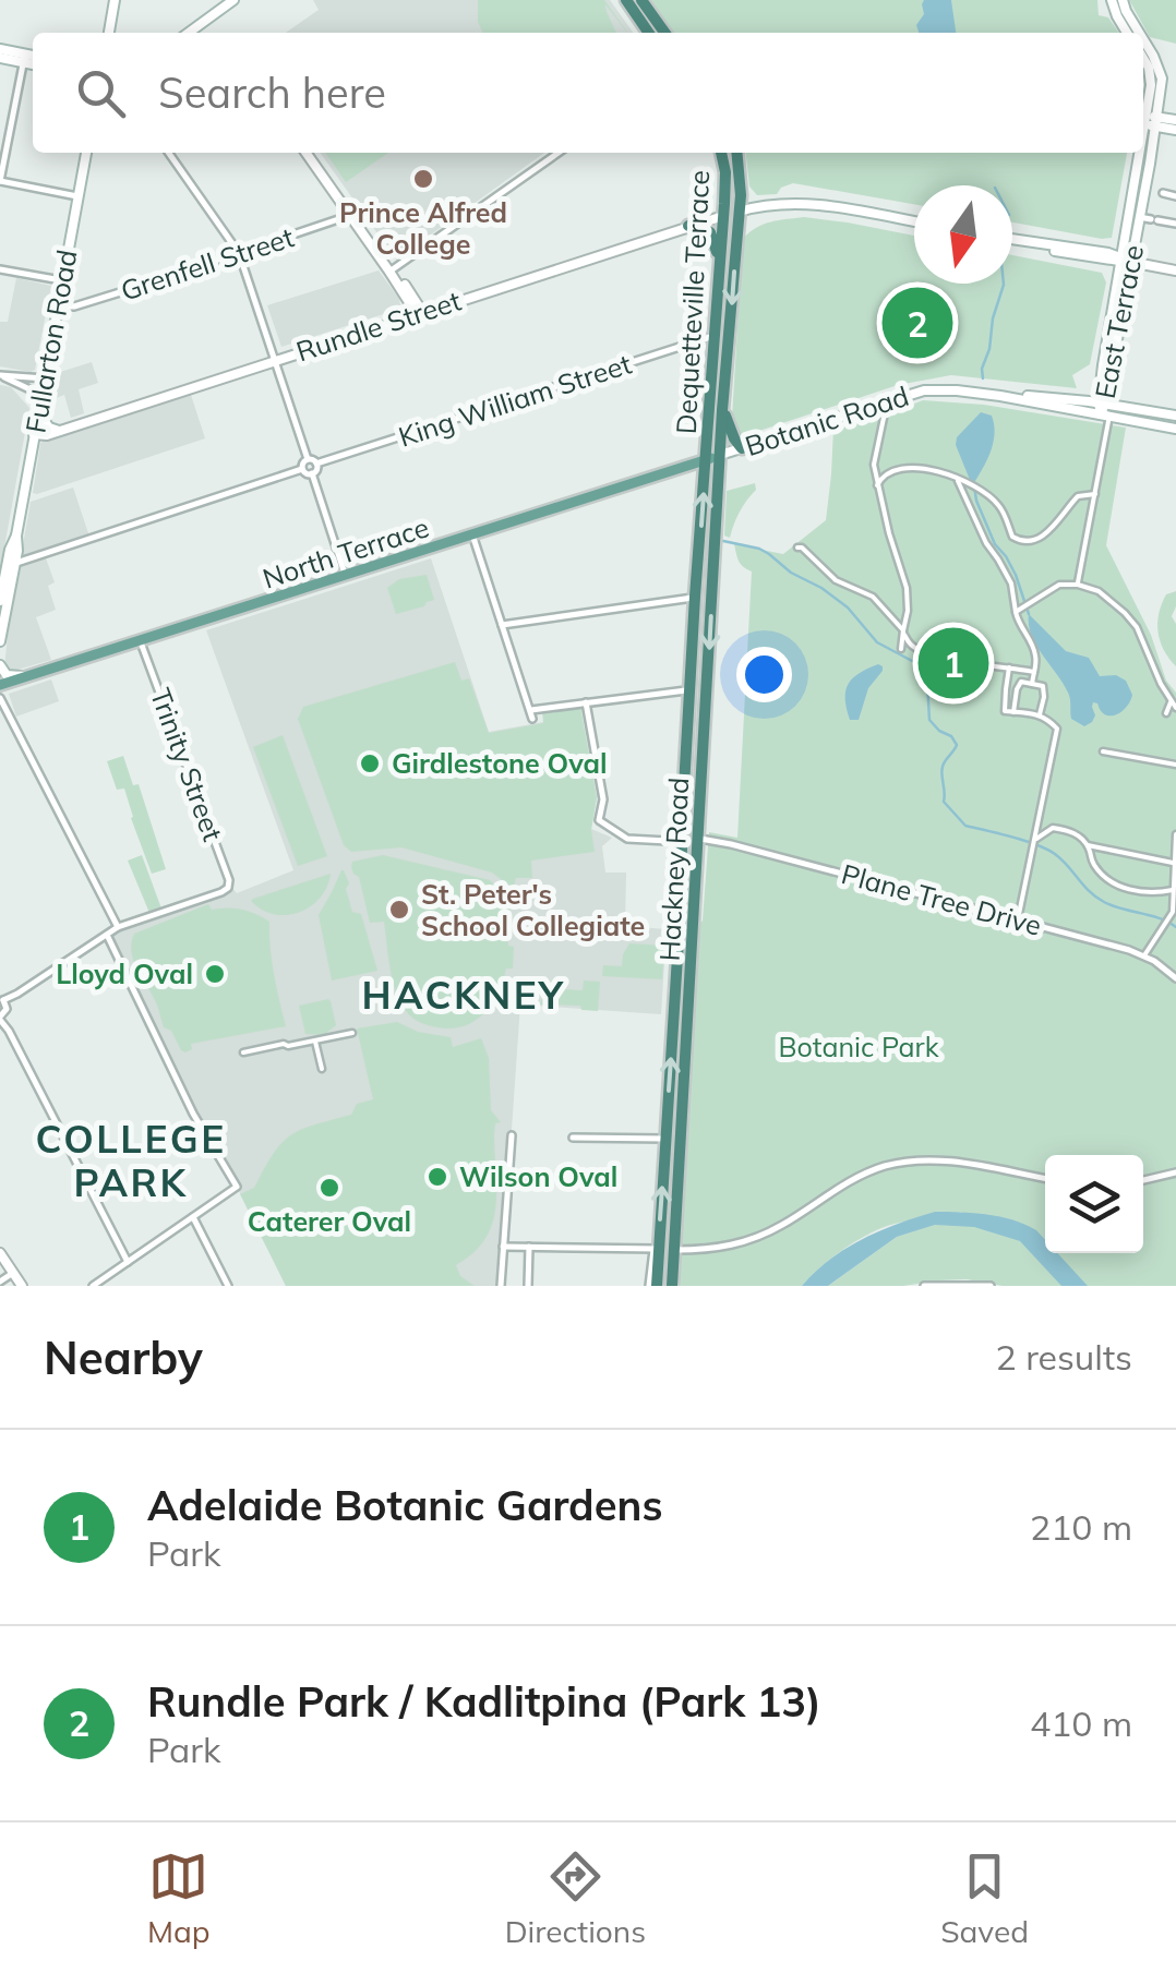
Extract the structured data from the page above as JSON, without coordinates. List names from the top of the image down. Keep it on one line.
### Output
{"streets":{"highway":["Dequetteville Terrace","Hackney Road"],"main road":["East Terrace","Rundle Street","Fullarton Road","Botanic Road","North Terrace"],"street":["Grenfell Street","King William Street","Trinity Street","Plane Tree Drive"]},"crossings":[["Grenfell Street","Fullarton Road"],["Dequetteville Terrace","Rundle Street"],["Dequetteville Terrace","King William Street"],["Dequetteville Terrace","Botanic Road"],["Dequetteville Terrace","North Terrace"],["Dequetteville Terrace","Hackney Road"],["East Terrace","Botanic Road"],["Rundle Street","Fullarton Road"],["Botanic Road","North Terrace"],["Botanic Road","Hackney Road"],["North Terrace","Trinity Street"],["North Terrace","Hackney Road"],["Hackney Road","Plane Tree Drive"]],"districts":["HACKNEY","COLLEGE PARK"],"parks":["Botanic Park"],"places":["Prince Alfred College","Girdlestone Oval","St. Peter's School Collegiate","Lloyd Oval","Wilson Oval","Caterer Oval"],"north":"bottom","page":{"search":"Search here","pins":["2","1"],"heading":["Nearby","2 results"],"list":[{"mark":"1","name":"Adelaide Botanic Gardens","note":"Park","value":"210 m"},{"mark":"2","name":"Rundle Park / Kadlitpina (Park 13)","note":"Park","value":"410 m"}],"nav":["Map","Directions","Saved"]}}
